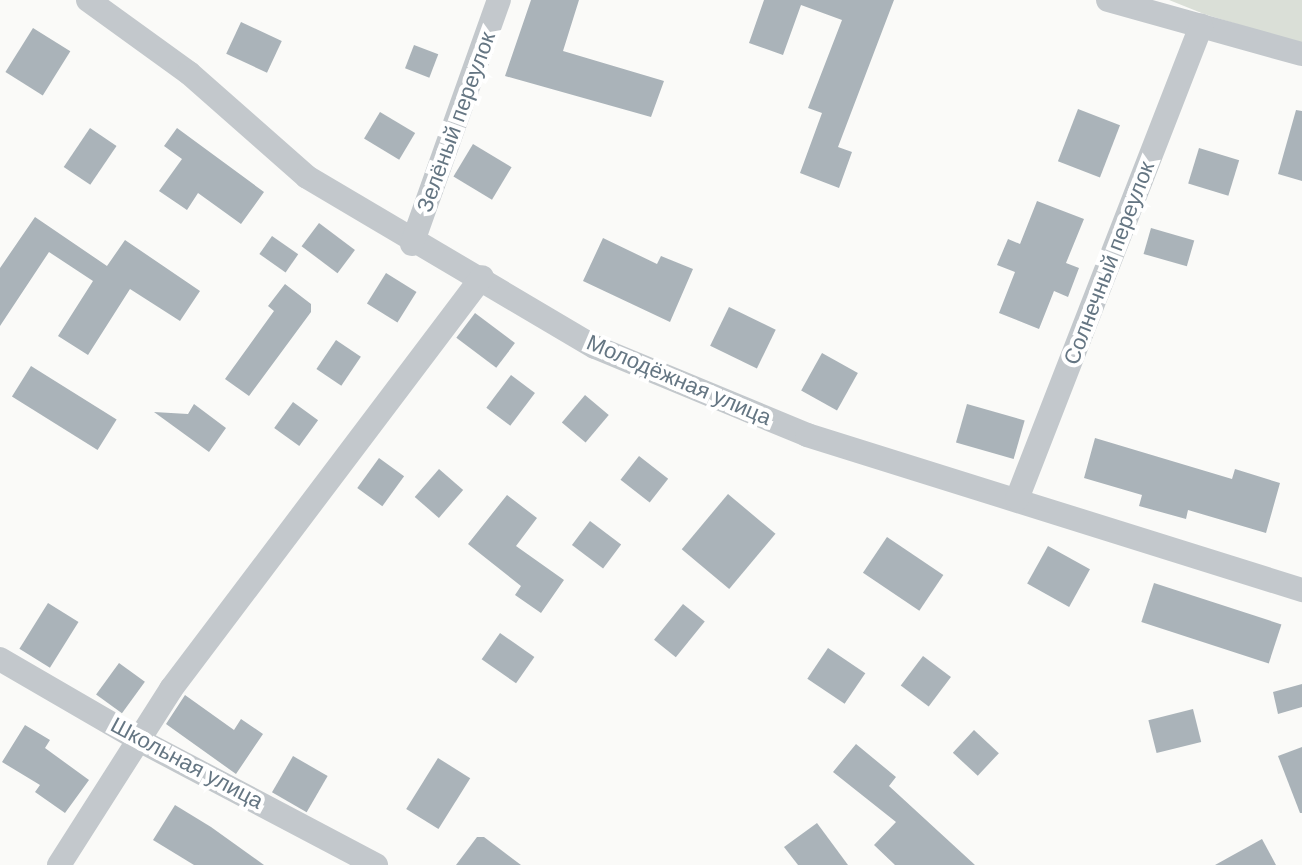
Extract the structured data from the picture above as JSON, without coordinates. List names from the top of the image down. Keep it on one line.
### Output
{"streets":{"street":["Зелёный переулок","Солнечный переулок","Молодёжная улица","Школьная улица"]},"crossings":[["Зелёный переулок","Молодёжная улица"],["Солнечный переулок","Молодёжная улица"]]}
